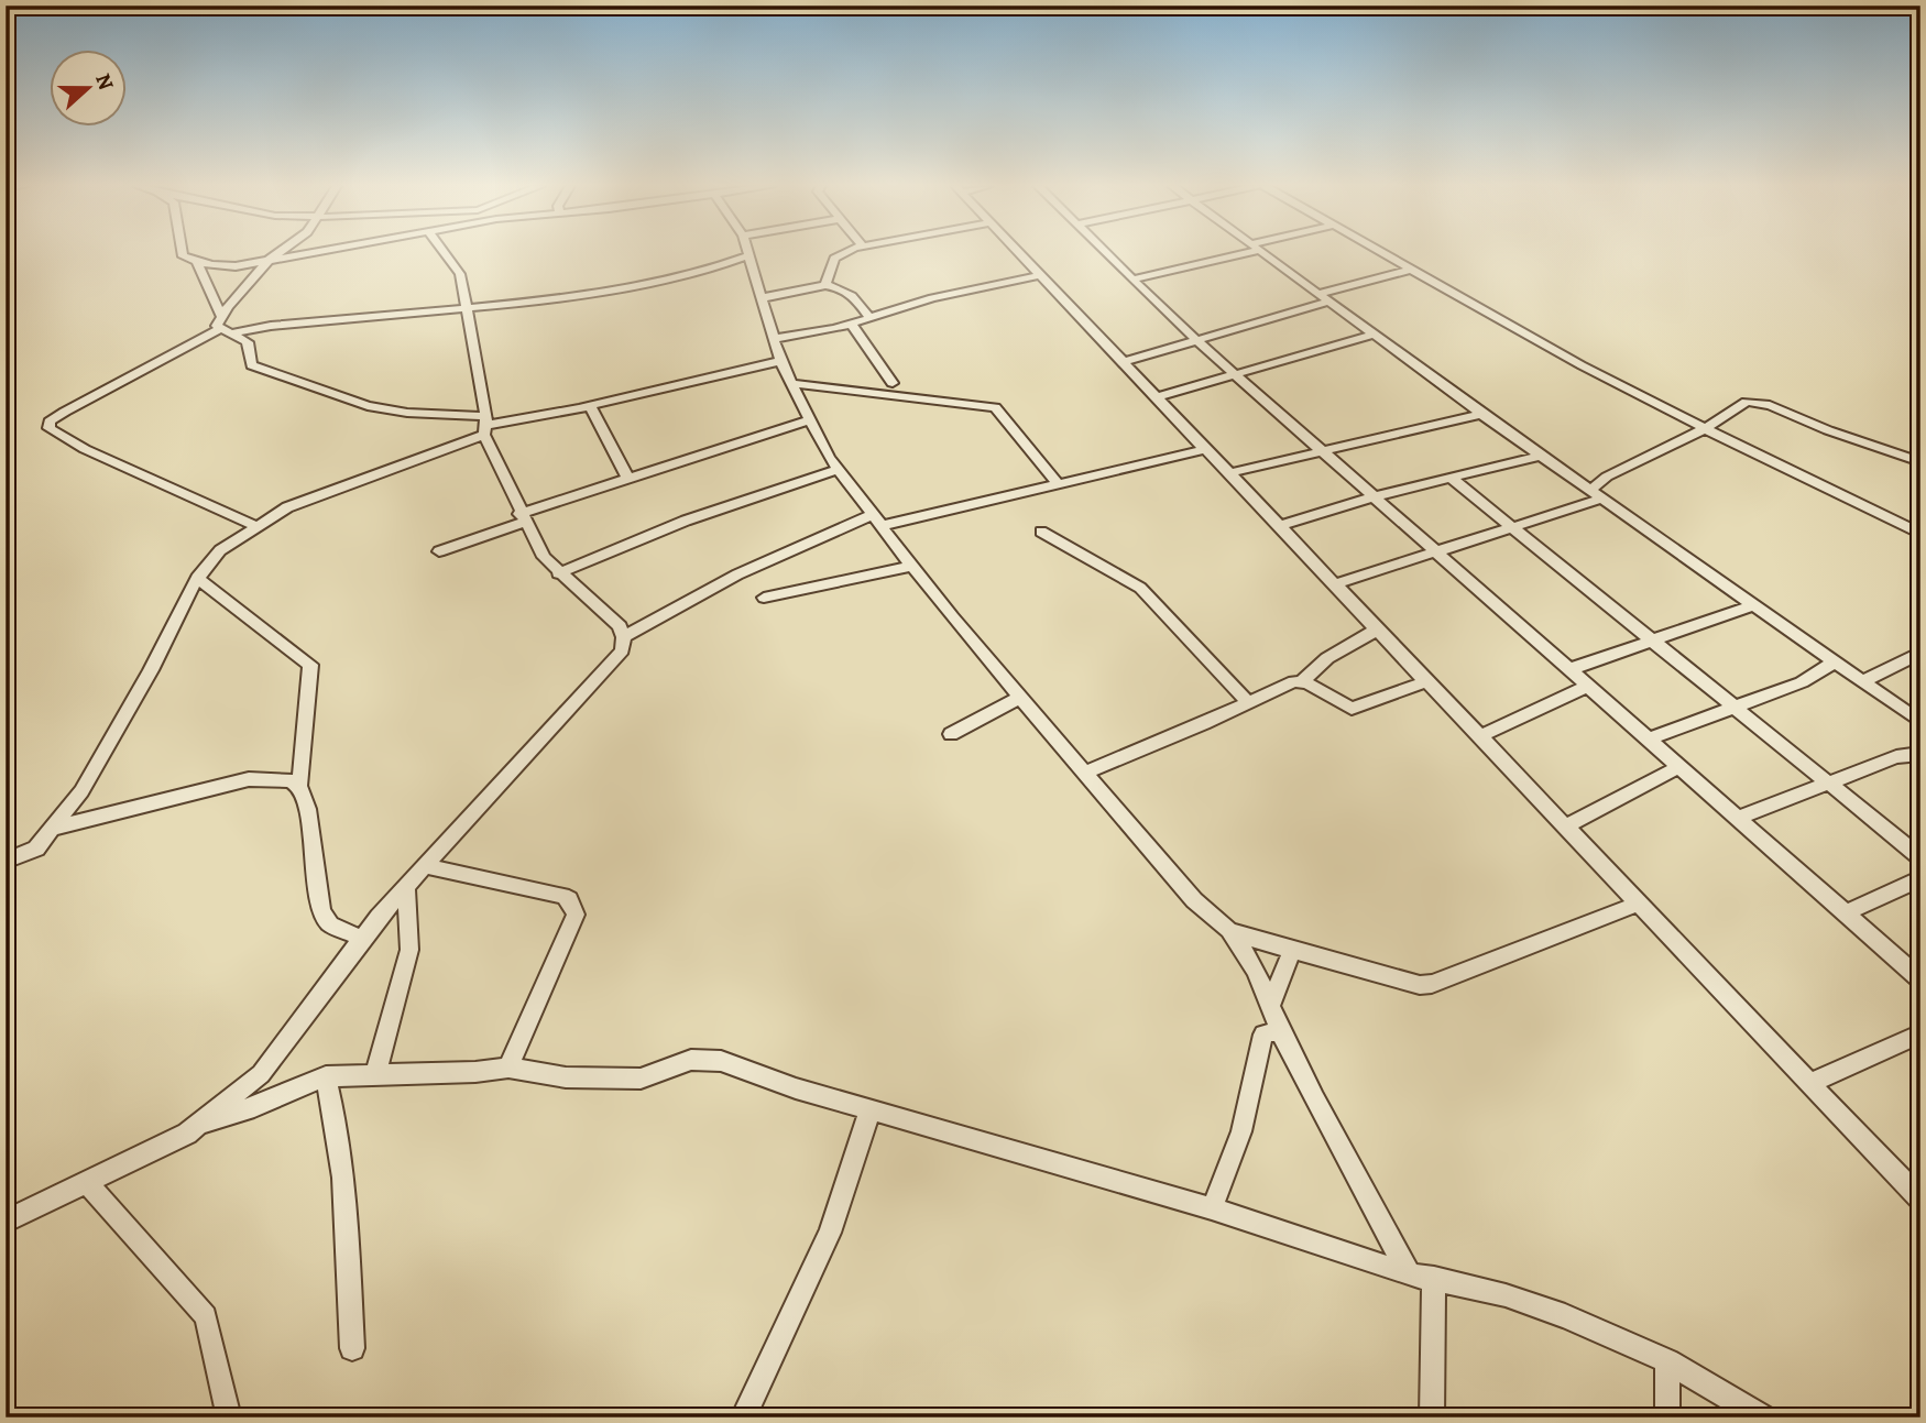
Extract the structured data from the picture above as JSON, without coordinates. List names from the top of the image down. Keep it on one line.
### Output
{"north":"right"}
